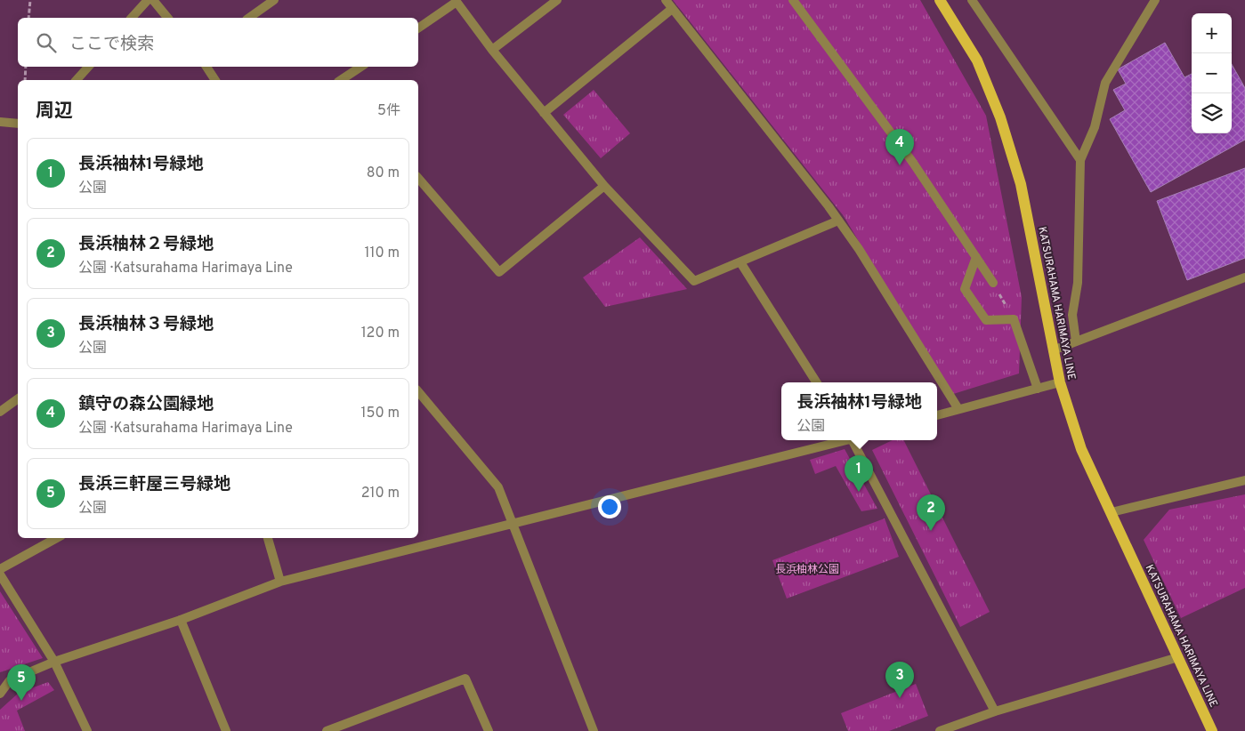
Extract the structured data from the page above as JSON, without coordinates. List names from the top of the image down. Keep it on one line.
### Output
{"streets":{"main road":["KATSURAHAMA HARIMAYA LINE"]},"parks":["長浜柚林公園"],"page":{"map_buttons":["+","−"],"search":"ここで検索","heading":["周辺","5件"],"pins":["4","1","2","3","5"],"list":[{"mark":"1","name":"長浜袖林1号緑地","note":"公園","value":"80 m"},{"mark":"2","name":"長浜柚林２号緑地","note":"公園 · Katsurahama Harimaya Line","value":"110 m"},{"mark":"3","name":"長浜柚林３号緑地","note":"公園","value":"120 m"},{"mark":"4","name":"鎮守の森公園緑地","note":"公園 · Katsurahama Harimaya Line","value":"150 m"},{"mark":"5","name":"長浜三軒屋三号緑地","note":"公園","value":"210 m"}],"popup":["長浜袖林1号緑地","公園"]}}
